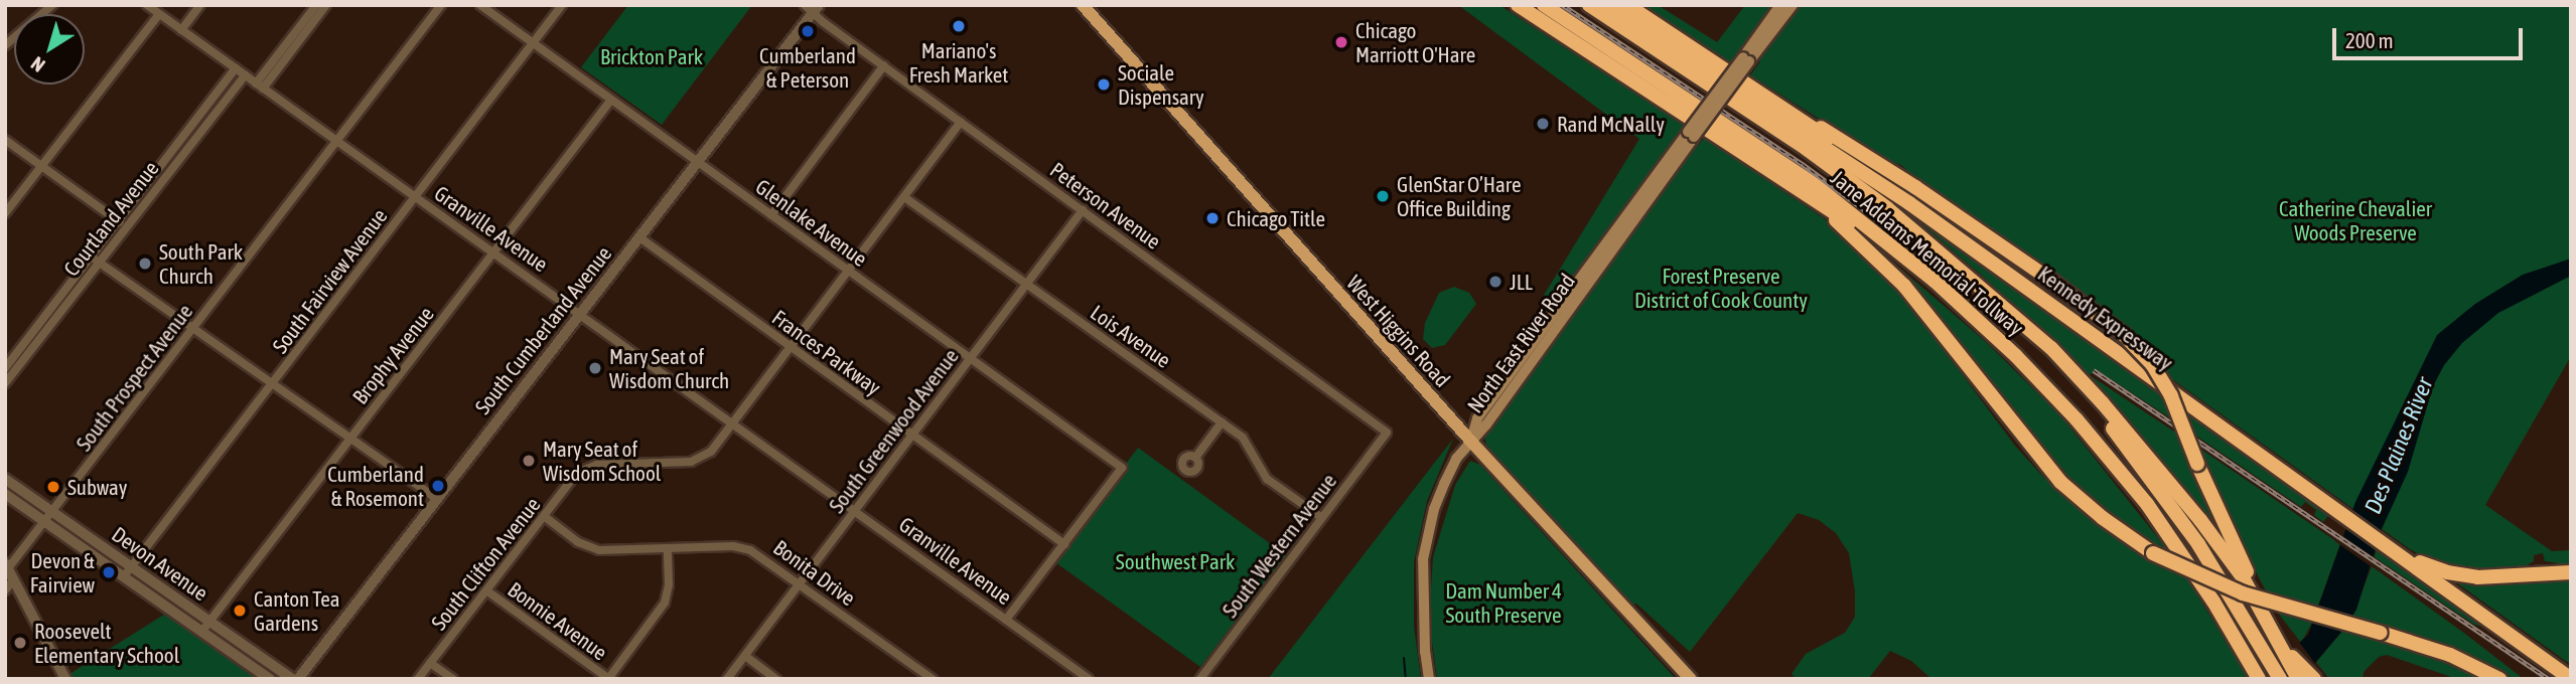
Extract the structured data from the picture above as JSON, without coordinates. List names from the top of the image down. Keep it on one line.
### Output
{"streets":{"highway":["Jane Addams Memorial Tollway","Kennedy Expressway"],"main road":["West Higgins Road","North East River Road"],"street":["Peterson Avenue","Courtland Avenue","Glenlake Avenue","Granville Avenue","South Fairview Avenue","South Cumberland Avenue","Lois Avenue","Frances Parkway","Brophy Avenue","South Prospect Avenue","South Greenwood Avenue","South Western Avenue","Devon Avenue","South Clifton Avenue","Bonita Drive","Bonnie Avenue"]},"crossings":[["Peterson Avenue","South Cumberland Avenue"],["Peterson Avenue","South Greenwood Avenue"],["Peterson Avenue","South Western Avenue"],["Peterson Avenue","South Clifton Avenue"],["Courtland Avenue","Granville Avenue"],["Glenlake Avenue","South Fairview Avenue"],["Glenlake Avenue","South Cumberland Avenue"],["Glenlake Avenue","Frances Parkway"],["Glenlake Avenue","Brophy Avenue"],["Glenlake Avenue","South Greenwood Avenue"],["Glenlake Avenue","South Clifton Avenue"],["Granville Avenue","South Fairview Avenue"],["Granville Avenue","South Cumberland Avenue"],["Granville Avenue","Brophy Avenue"],["Granville Avenue","South Prospect Avenue"],["Granville Avenue","South Greenwood Avenue"],["Granville Avenue","South Clifton Avenue"],["South Fairview Avenue","Devon Avenue"],["South Cumberland Avenue","Frances Parkway"],["West Higgins Road","North East River Road"],["Lois Avenue","South Greenwood Avenue"],["Lois Avenue","South Western Avenue"],["Lois Avenue","South Clifton Avenue"],["Frances Parkway","South Greenwood Avenue"],["Frances Parkway","South Clifton Avenue"],["Brophy Avenue","Devon Avenue"],["South Prospect Avenue","Devon Avenue"],["South Greenwood Avenue","Bonita Drive"],["South Clifton Avenue","Bonita Drive"],["South Clifton Avenue","Bonnie Avenue"]],"water":["Des Plaines River"],"parks":["Brickton Park","Catherine Chevalier Woods Preserve","Forest Preserve District of Cook County","Southwest Park","Dam Number 4 South Preserve"],"places":["Mariano's Fresh Market","Cumberland & Peterson","Chicago Marriott O'Hare","Sociale Dispensary","Rand McNally","GlenStar O’Hare Office Building","Chicago Title","South Park Church","JLL","Mary Seat of Wisdom Church","Mary Seat of Wisdom School","Cumberland & Rosemont","Subway","Devon & Fairview","Canton Tea Gardens","Roosevelt Elementary School"],"scale_bar":"200 m","north":"bottom left"}
